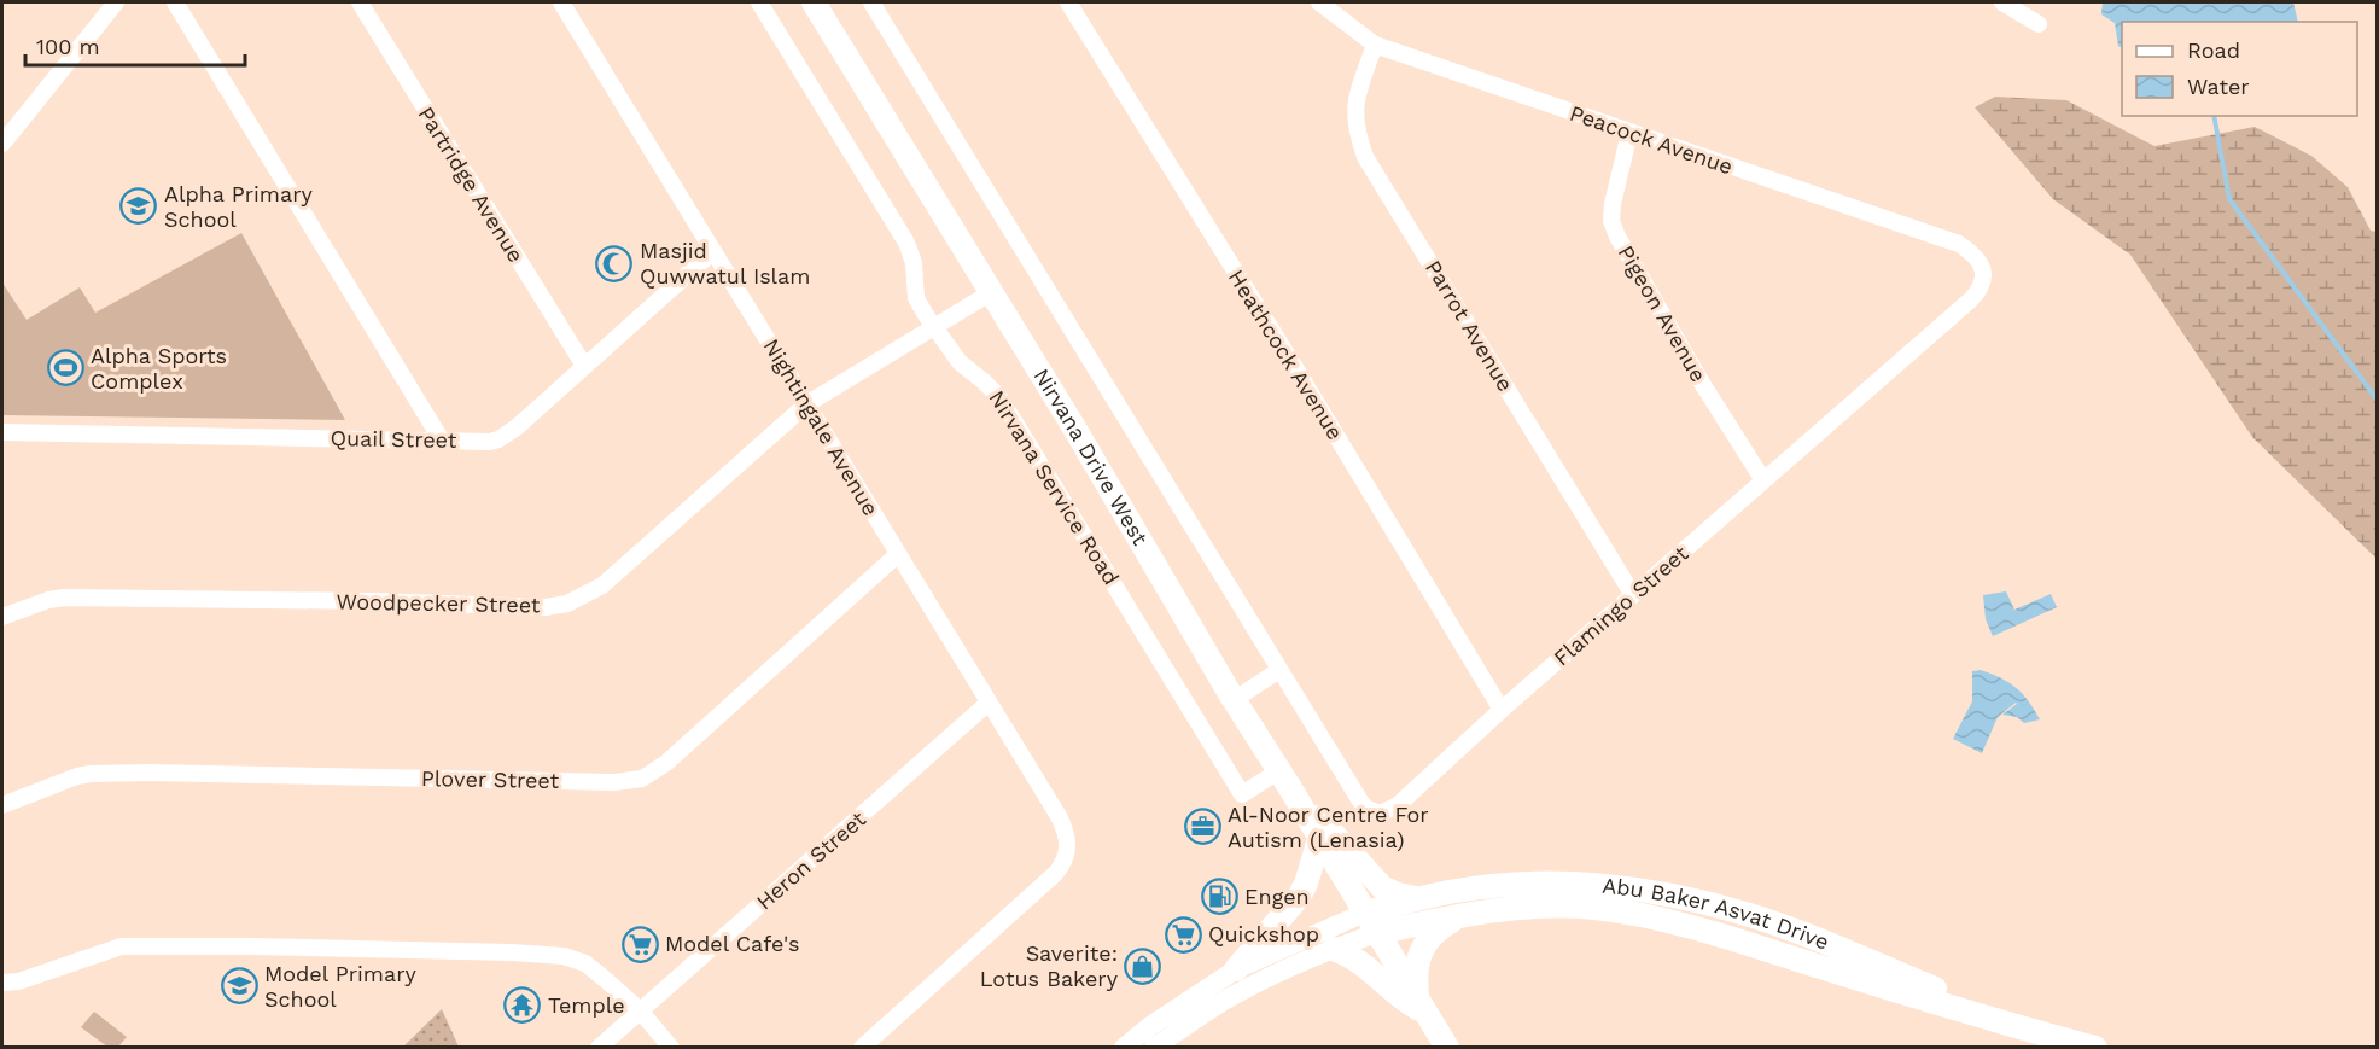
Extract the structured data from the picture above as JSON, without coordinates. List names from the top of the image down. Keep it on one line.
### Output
{"streets":{"main road":["Nirvana Drive West","Abu Baker Asvat Drive"],"street":["Peacock Avenue","Partridge Avenue","Pigeon Avenue","Parrot Avenue","Heathcock Avenue","Nightingale Avenue","Quail Street","Nirvana Service Road","Woodpecker Street","Flamingo Street","Plover Street","Heron Street"]},"crossings":[["Peacock Avenue","Pigeon Avenue"],["Peacock Avenue","Parrot Avenue"],["Peacock Avenue","Flamingo Street"],["Partridge Avenue","Quail Street"],["Pigeon Avenue","Flamingo Street"],["Parrot Avenue","Flamingo Street"],["Heathcock Avenue","Flamingo Street"],["Nightingale Avenue","Quail Street"],["Nightingale Avenue","Woodpecker Street"],["Nightingale Avenue","Plover Street"],["Nightingale Avenue","Heron Street"],["Nirvana Drive West","Nirvana Service Road"],["Nirvana Drive West","Woodpecker Street"],["Nirvana Drive West","Abu Baker Asvat Drive"],["Nirvana Service Road","Woodpecker Street"]],"places":{"school or university":["Alpha Primary School","Model Primary School"],"mosque":["Masjid Quwwatul Islam"],"sports":["Alpha Sports Complex"],"office":["Al-Noor Centre For Autism (Lenasia)"],"fuel station":["Engen"],"supermarket":["Quickshop","Model Cafe's"],"shop":["Saverite: Lotus Bakery"],"temple":["Temple"]},"legend":["Road","Water"],"scale_bar":"100 m"}
